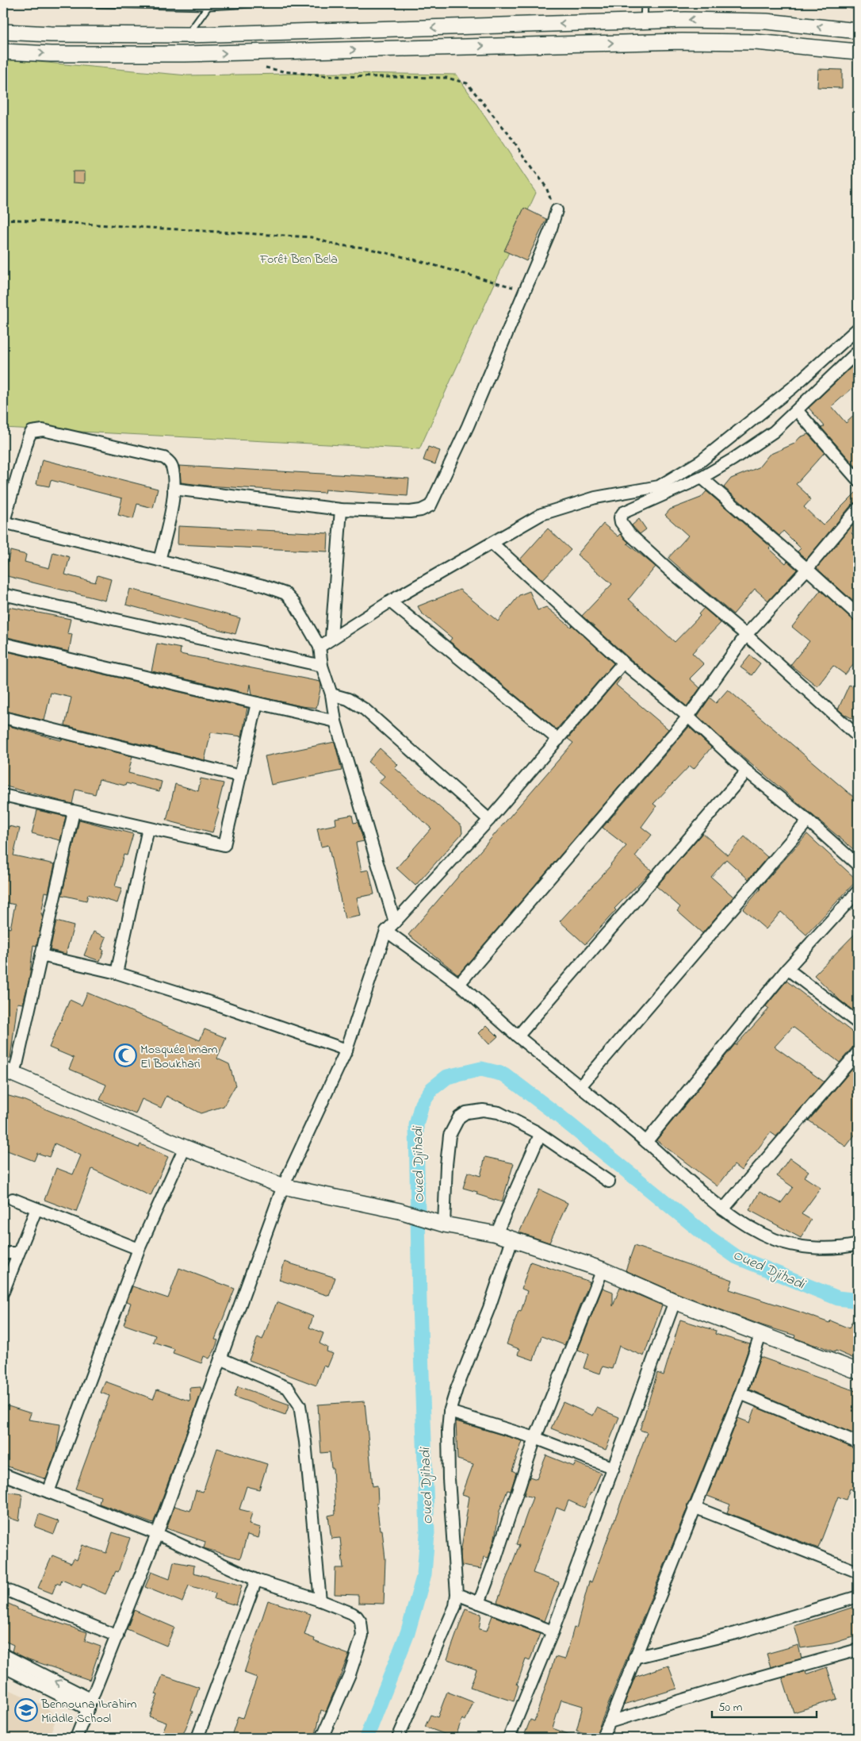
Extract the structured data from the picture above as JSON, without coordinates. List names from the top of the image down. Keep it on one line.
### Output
{"water":["Oued Djihadi"],"parks":["Forêt Ben Bela"],"places":{"mosque":["Mosquée Imam El Boukhari"],"school or university":["Bennouna Ibrahim Middle School"]},"scale_bar":"50 m"}
